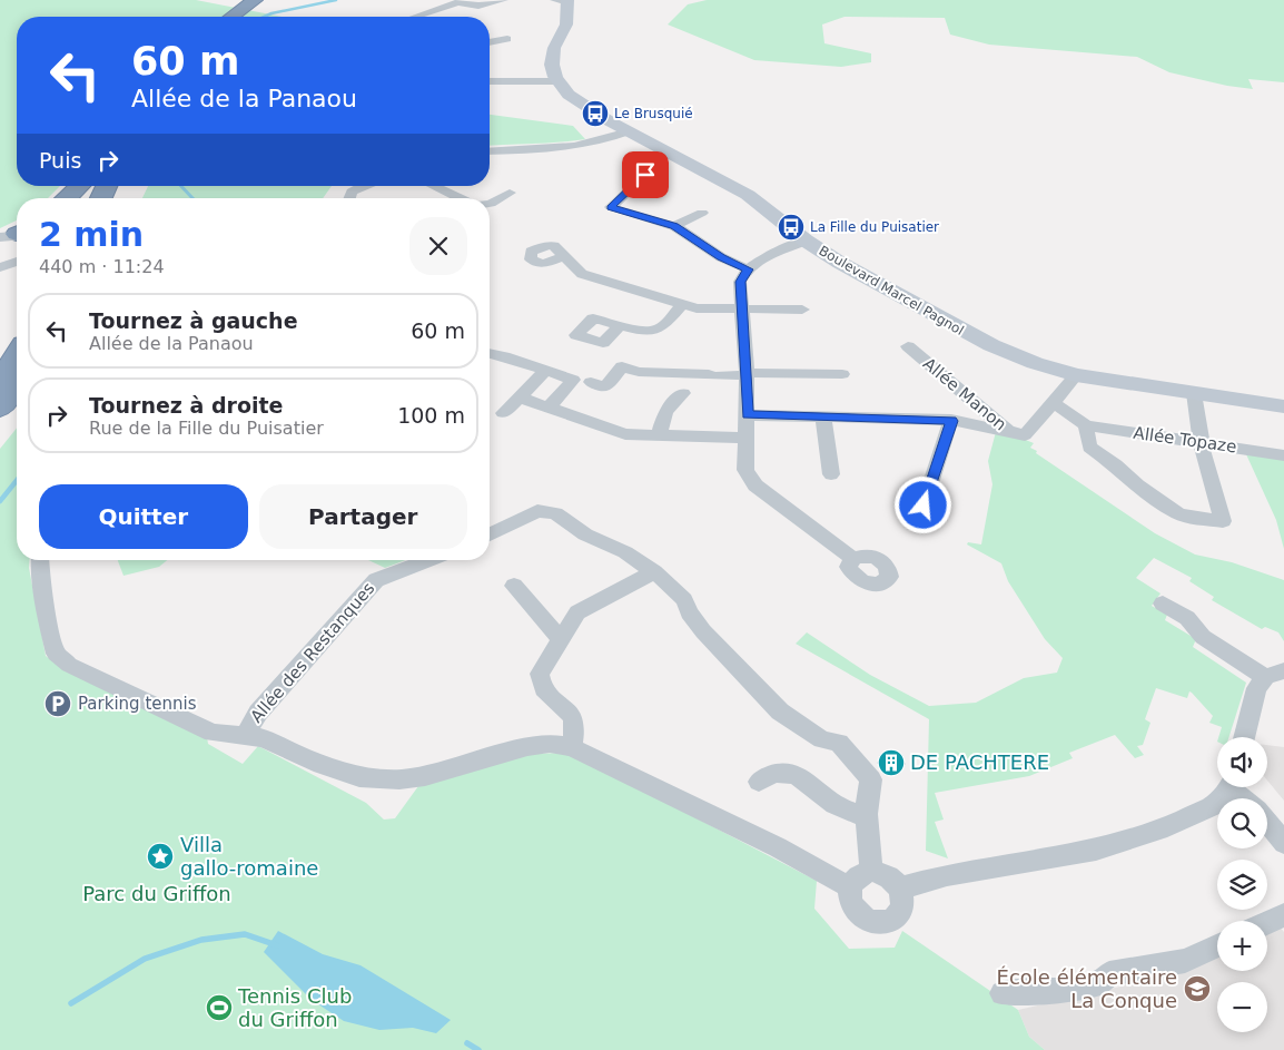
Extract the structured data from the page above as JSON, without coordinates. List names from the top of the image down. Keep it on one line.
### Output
{"streets":{"street":["Boulevard Marcel Pagnol","Allée Manon","Allée Topaze","Allée des Restanques"]},"parks":["Parc du Griffon"],"places":{"bus stop":["Le Brusquié","La Fille du Puisatier"],"parking":["Parking tennis"],"building":["DE PACHTERE"],"place":["Villa gallo-romaine"],"school or university":["École élémentaire La Conque"],"sports":["Tennis Club du Griffon"]},"page":{"turn":["60 m","Allée de la Panaou"],"then":"Puis","heading":["2 min","440 m · 11:24"],"list":[{"name":"Tournez à gauche","note":"Allée de la Panaou","value":"60 m"},{"name":"Tournez à droite","note":"Rue de la Fille du Puisatier","value":"100 m"}],"buttons":["Quitter","Partager"],"map_buttons":["+","−"]}}
